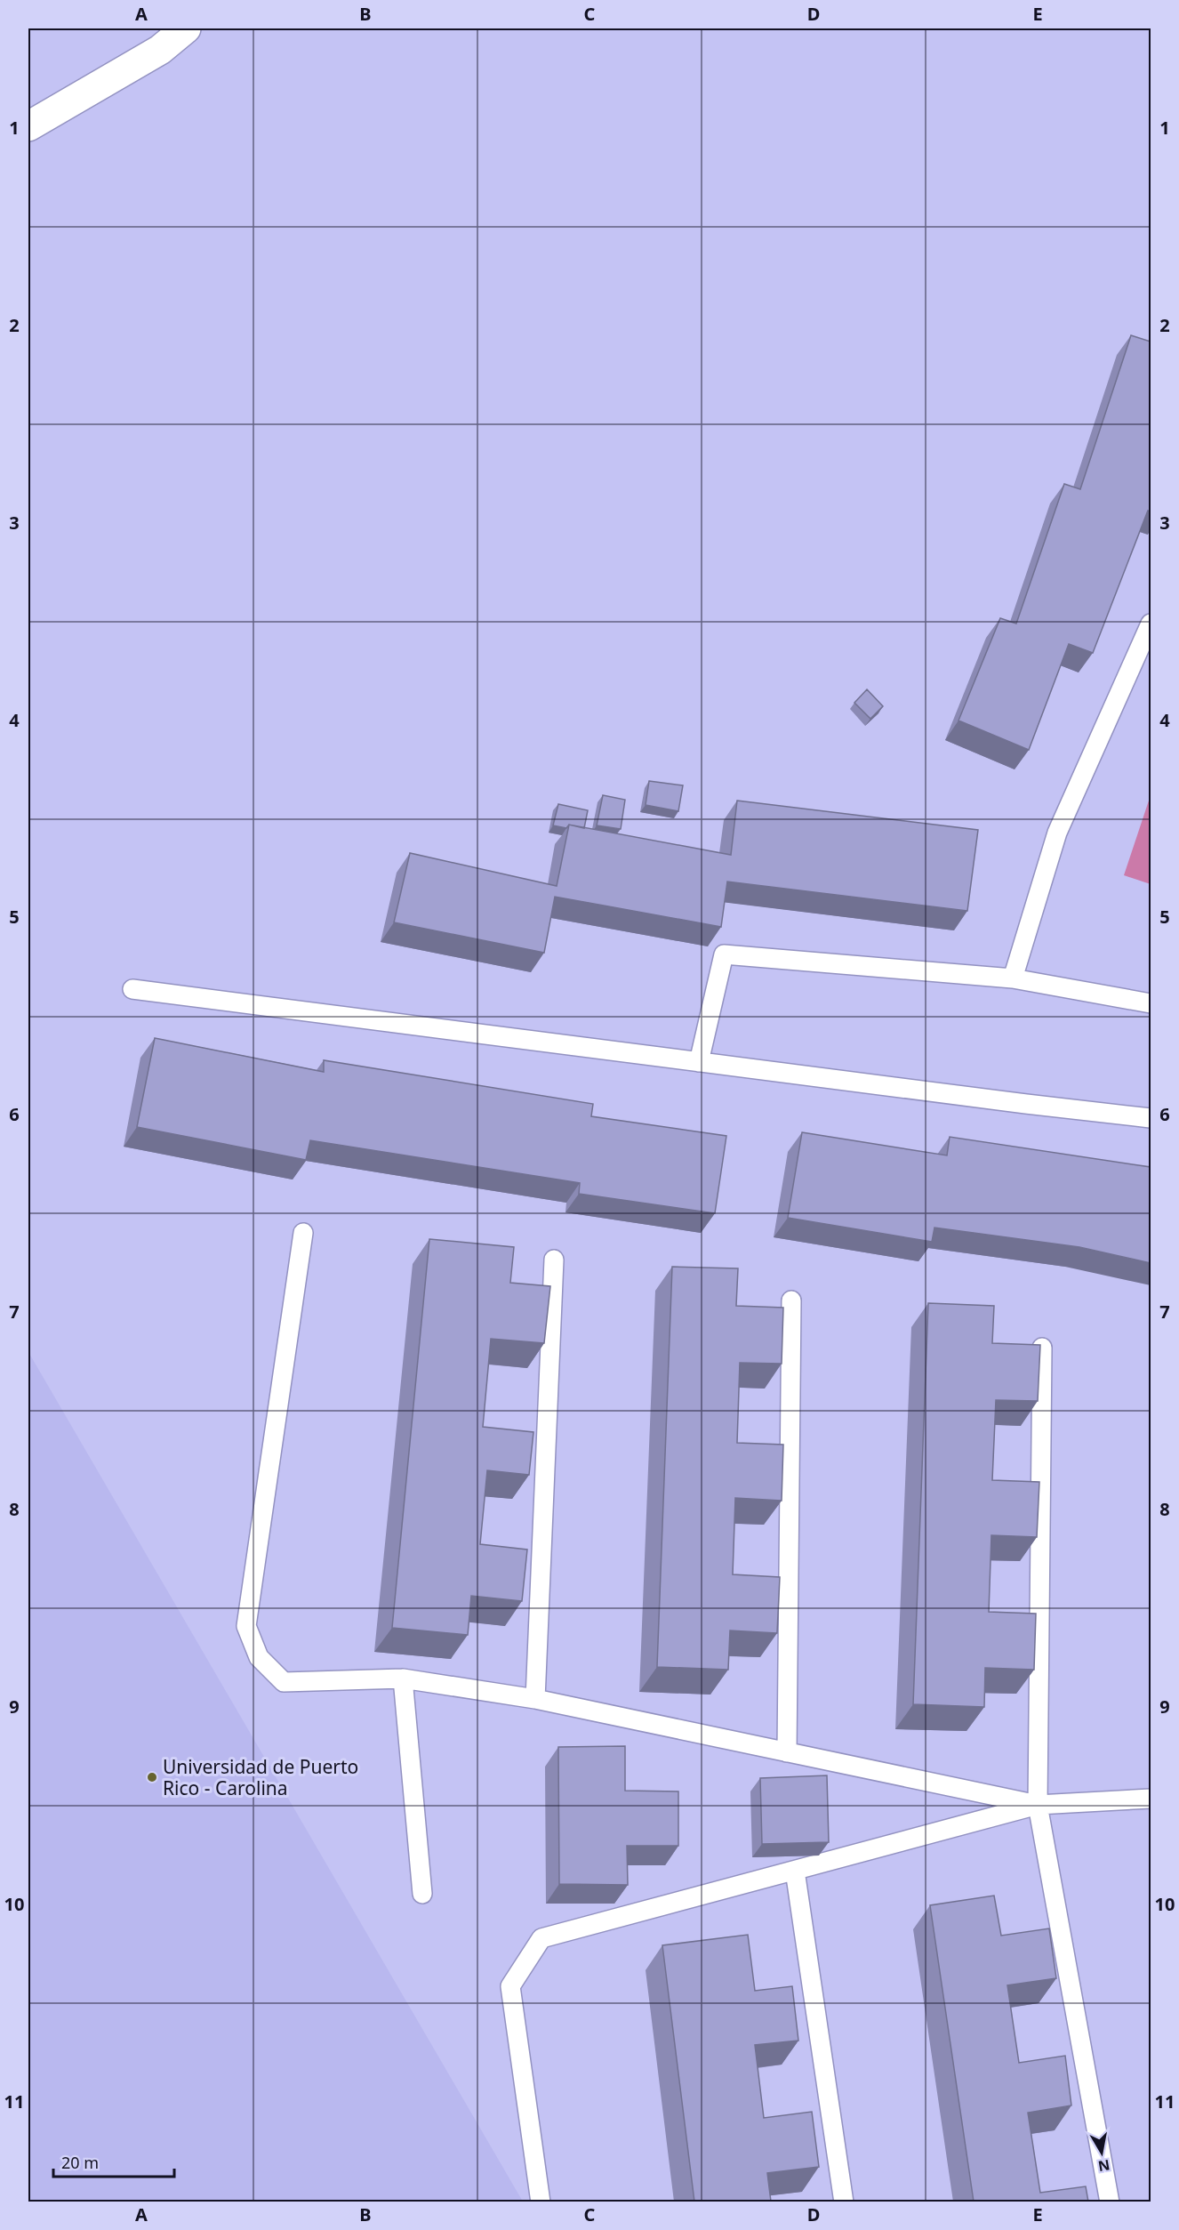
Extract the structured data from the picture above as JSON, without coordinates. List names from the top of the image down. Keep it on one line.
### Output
{"places":["Universidad de Puerto Rico - Carolina"],"scale_bar":"20 m","north":"bottom","grid":{"columns":["A","B","C","D","E"],"rows":["1","2","3","4","5","6","7","8","9","10","11"]}}
